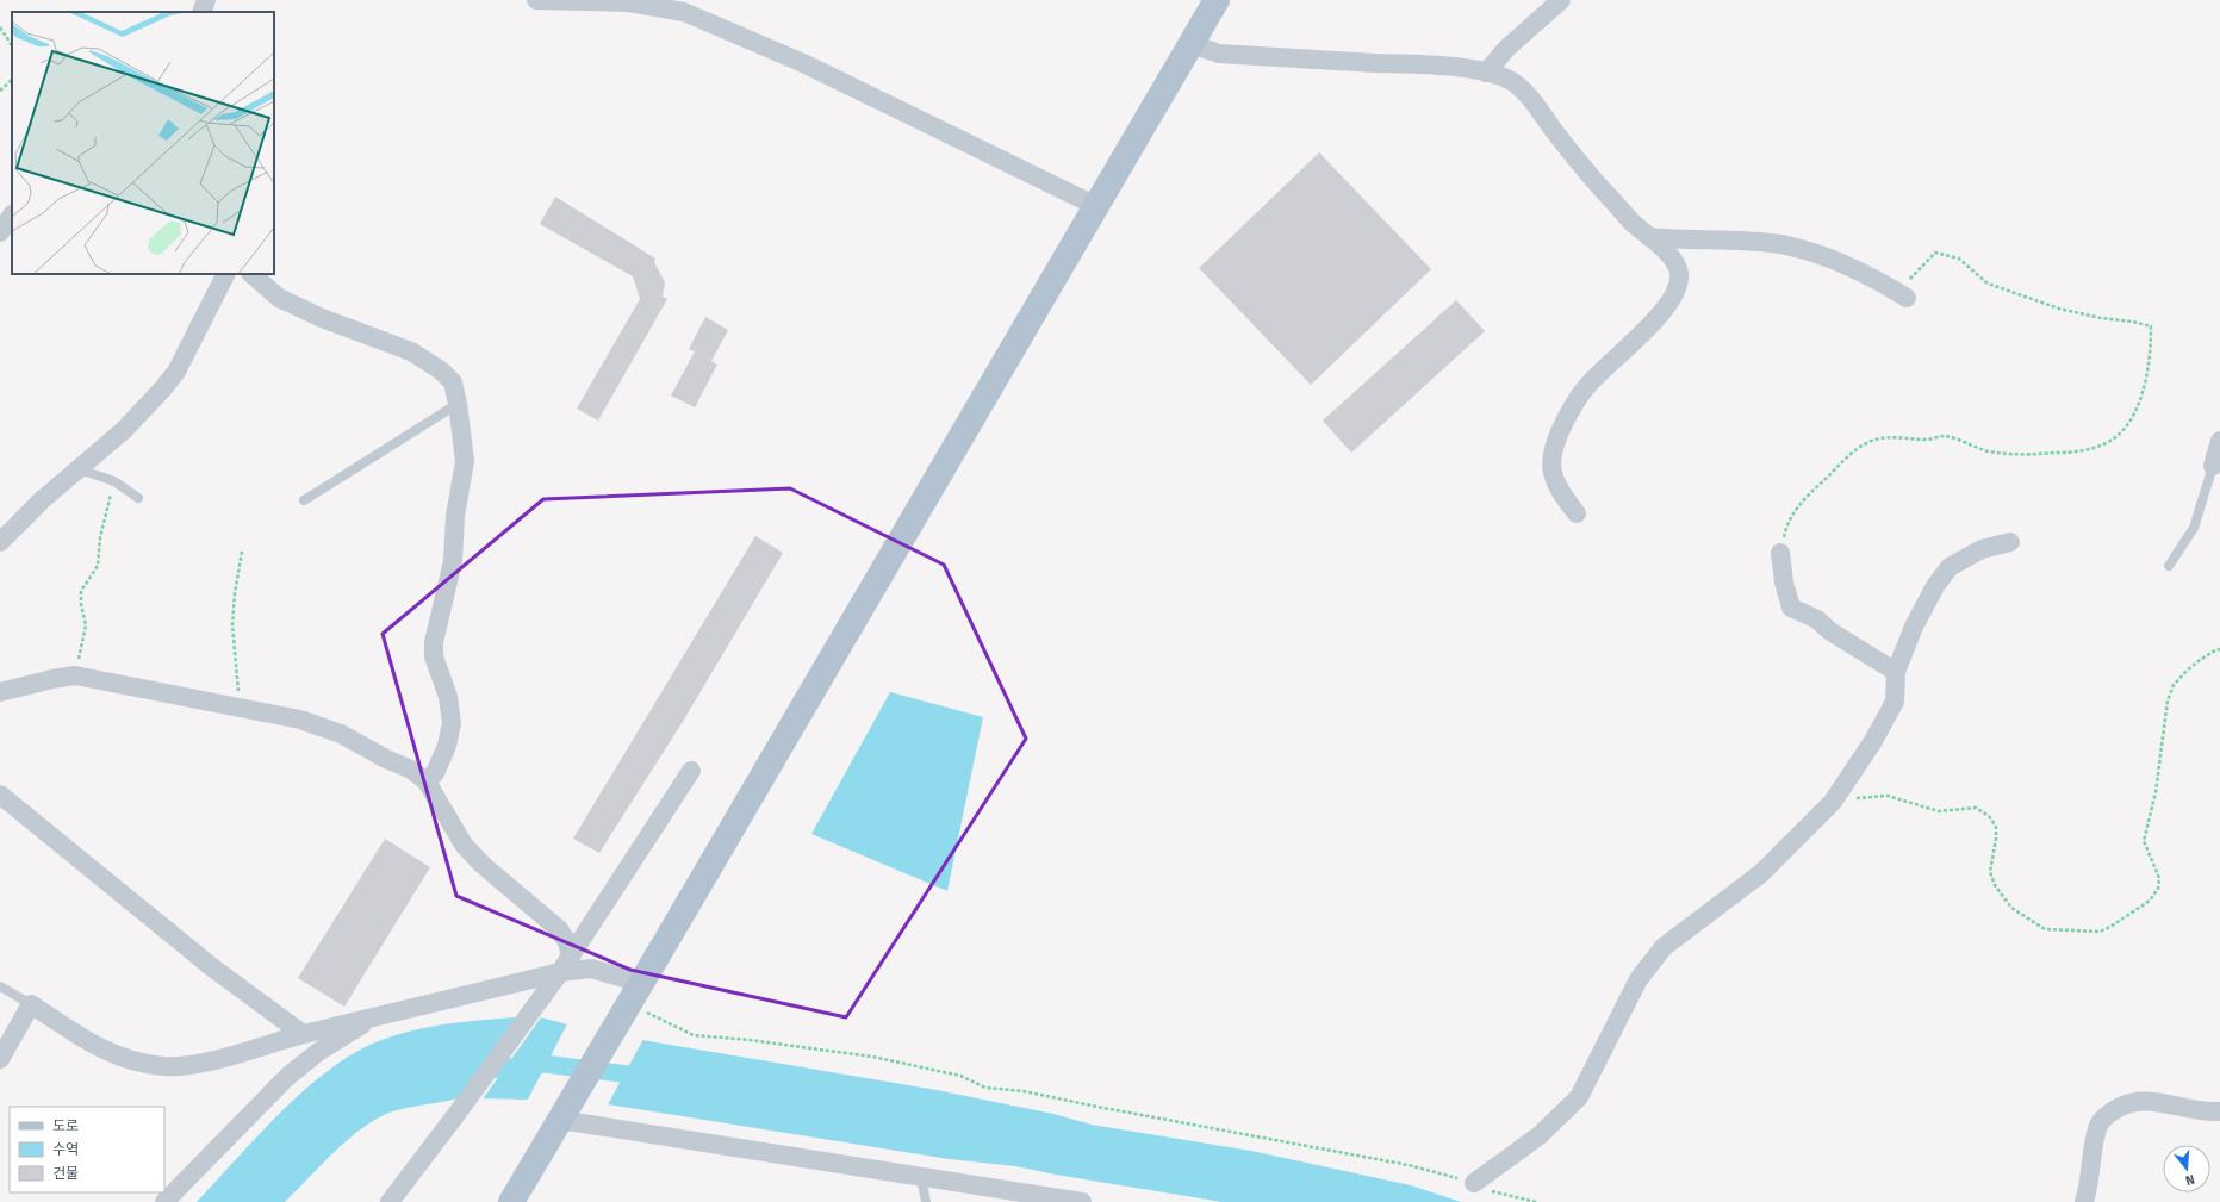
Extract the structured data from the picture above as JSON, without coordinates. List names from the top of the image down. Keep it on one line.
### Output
{"legend":["도로","수역","건물"],"north":"bottom"}
